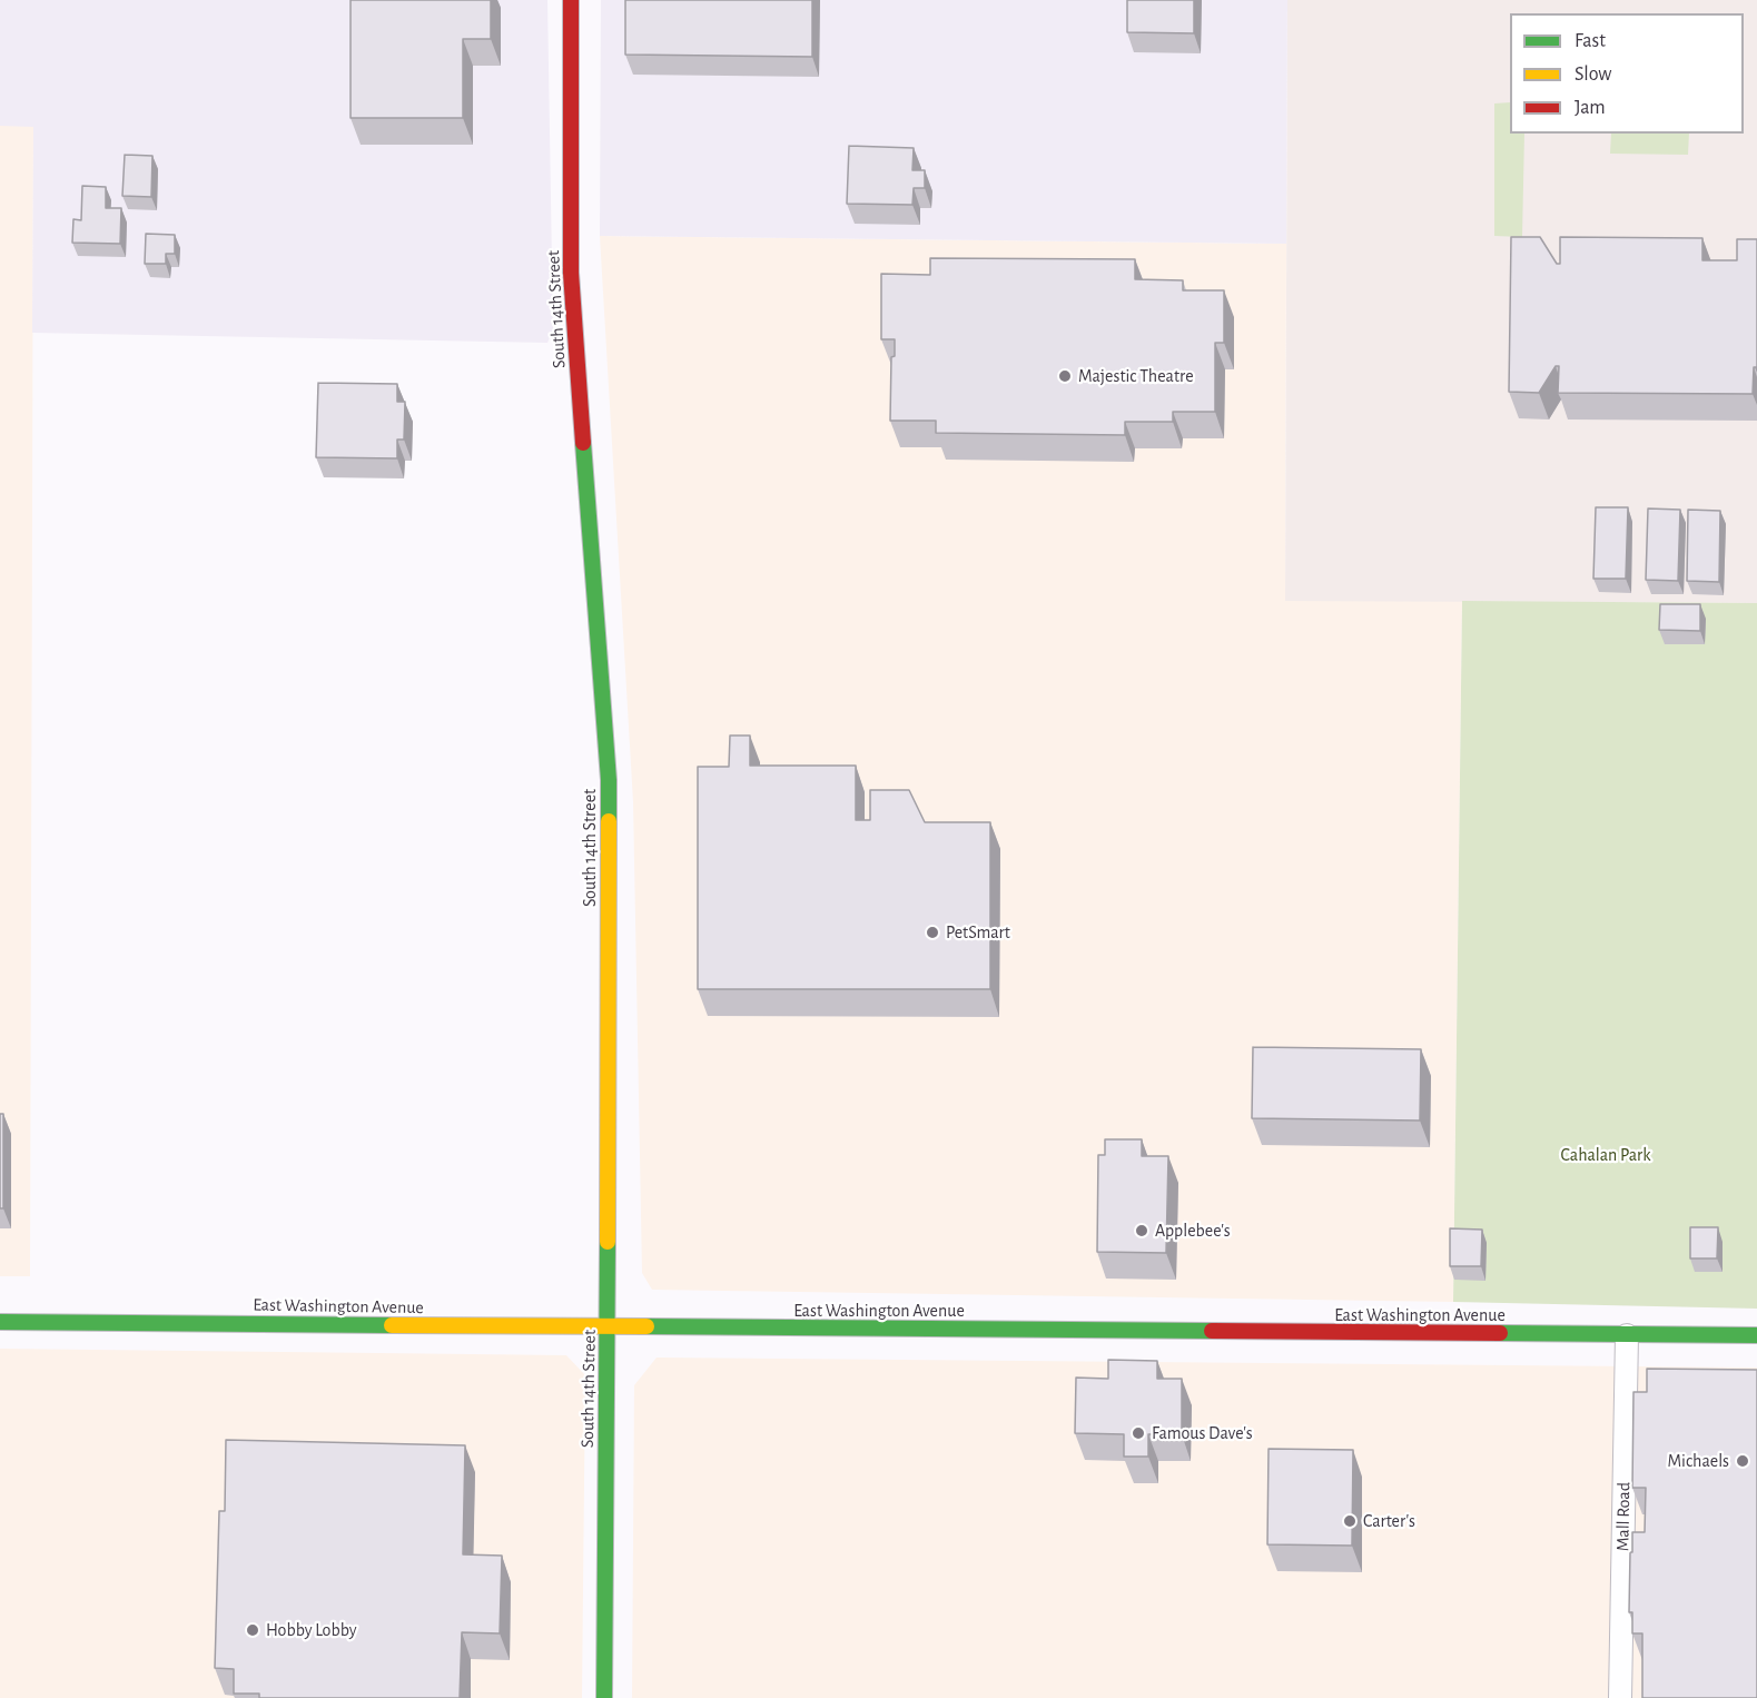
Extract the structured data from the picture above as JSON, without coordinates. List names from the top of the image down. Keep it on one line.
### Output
{"streets":{"street":["South 14th Street","East Washington Avenue","Mall Road"]},"crossings":[["South 14th Street","East Washington Avenue"],["East Washington Avenue","Mall Road"]],"parks":["Cahalan Park"],"places":["Majestic Theatre","PetSmart","Applebee's","Famous Dave's","Michaels","Carter's","Hobby Lobby"],"legend":["Fast","Slow","Jam"]}
